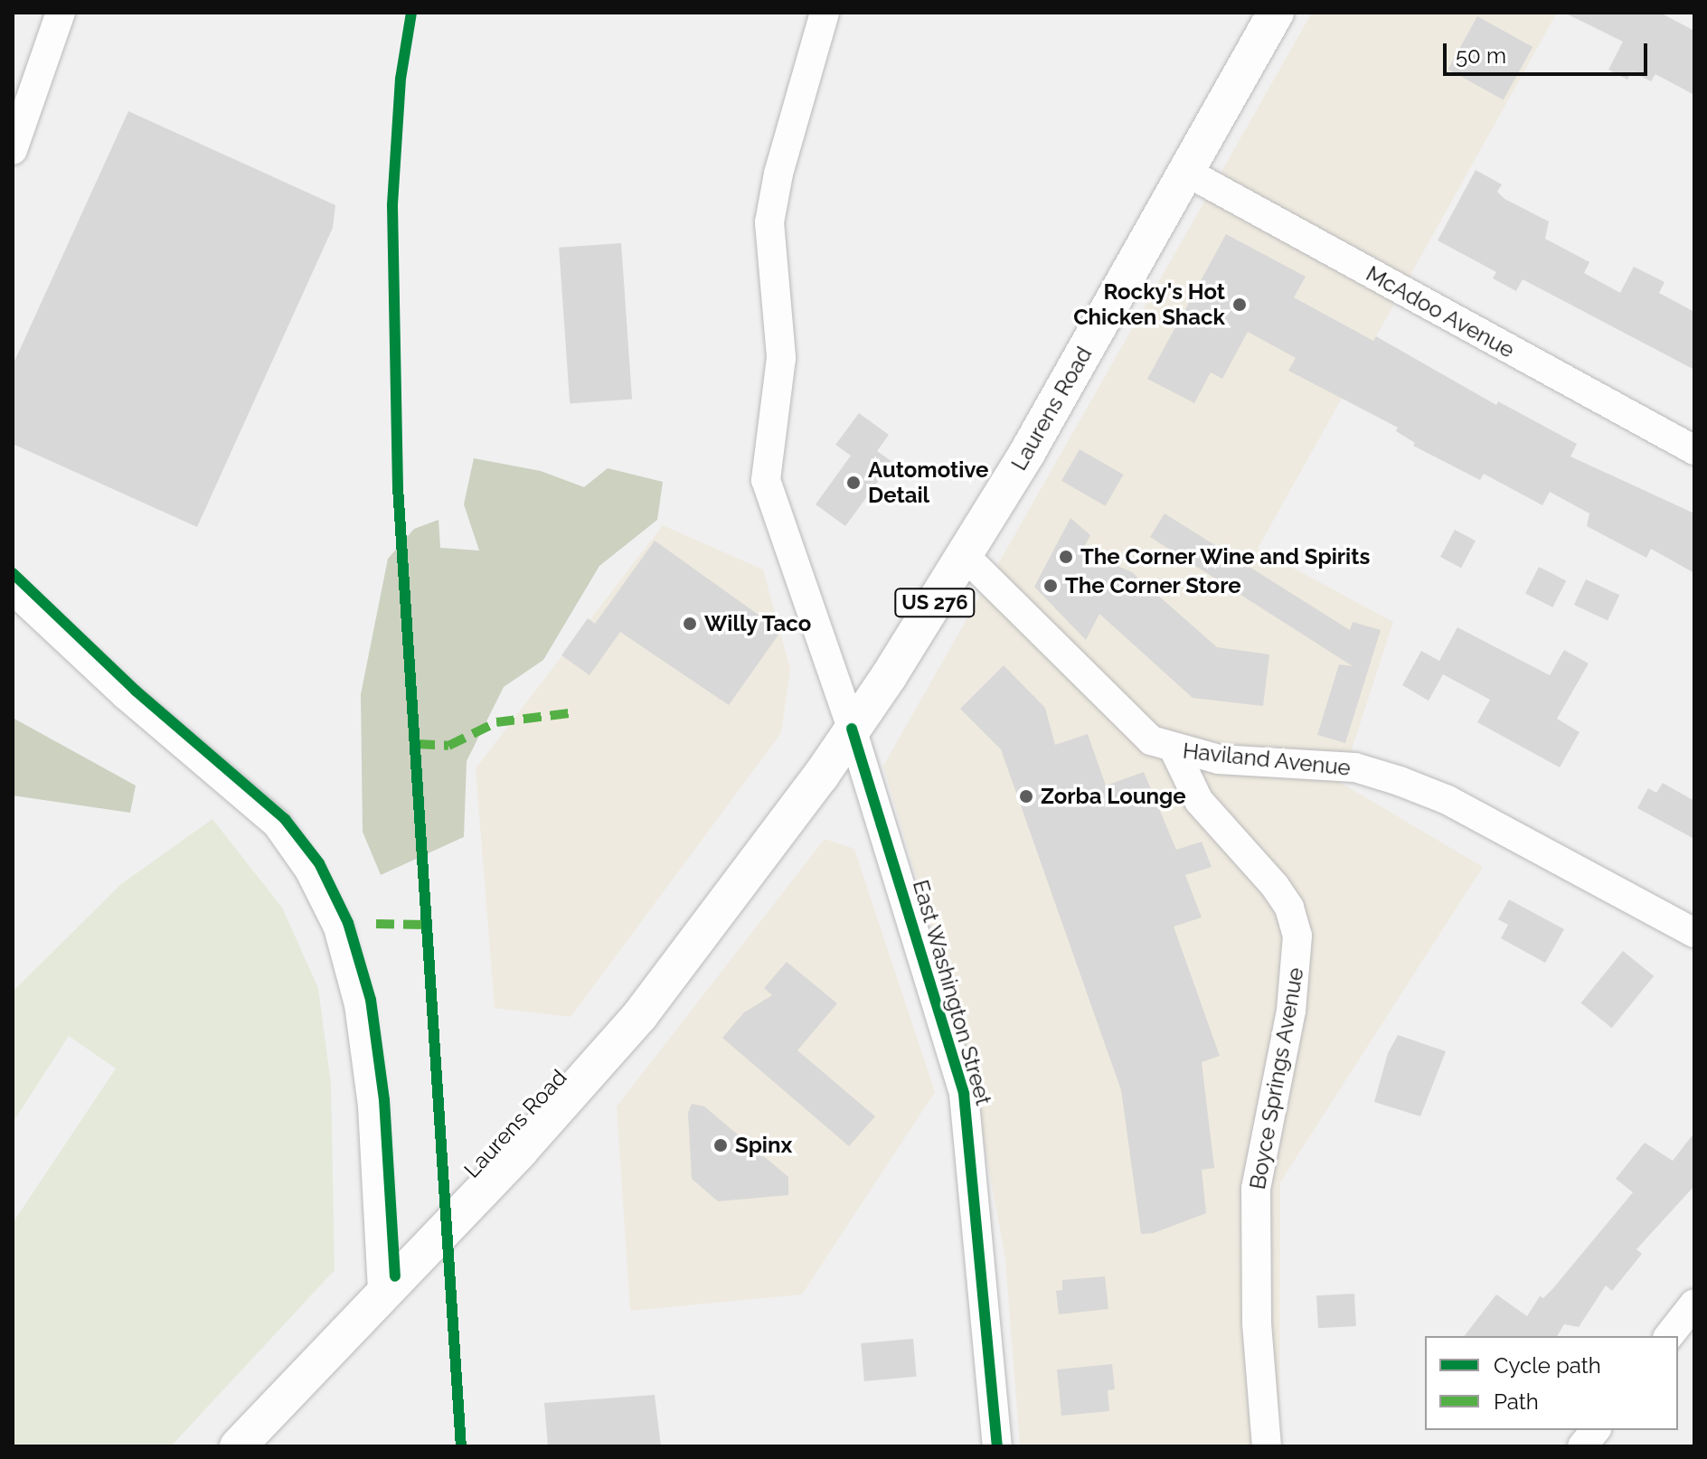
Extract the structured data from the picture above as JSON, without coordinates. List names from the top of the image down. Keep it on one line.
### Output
{"streets":{"main road":["Laurens Road","US 276"],"street":["McAdoo Avenue","Haviland Avenue","East Washington Street","Boyce Springs Avenue"]},"crossings":[["McAdoo Avenue","Laurens Road"],["Laurens Road","Haviland Avenue"],["Laurens Road","East Washington Street"],["Haviland Avenue","Boyce Springs Avenue"]],"places":["Rocky's Hot Chicken Shack","Automotive Detail","The Corner Wine and Spirits","The Corner Store","Willy Taco","Zorba Lounge","Spinx"],"legend":["Cycle path","Path"],"scale_bar":"50 m"}
